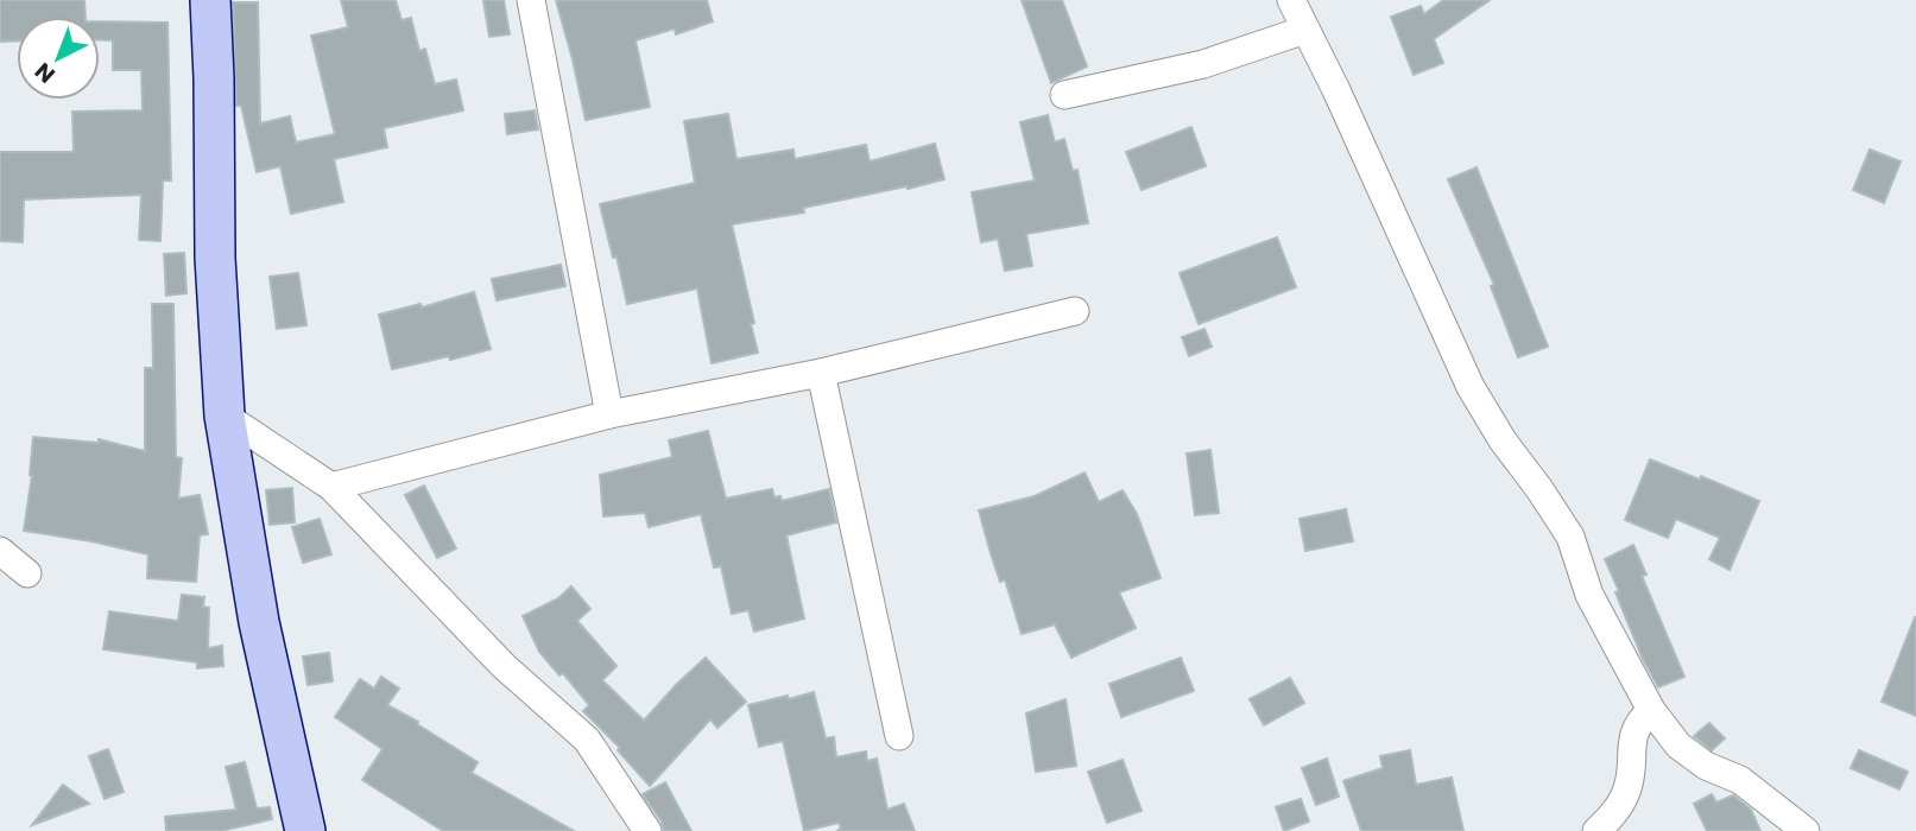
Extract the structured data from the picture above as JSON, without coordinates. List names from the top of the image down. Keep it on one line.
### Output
{"north":"bottom left"}
